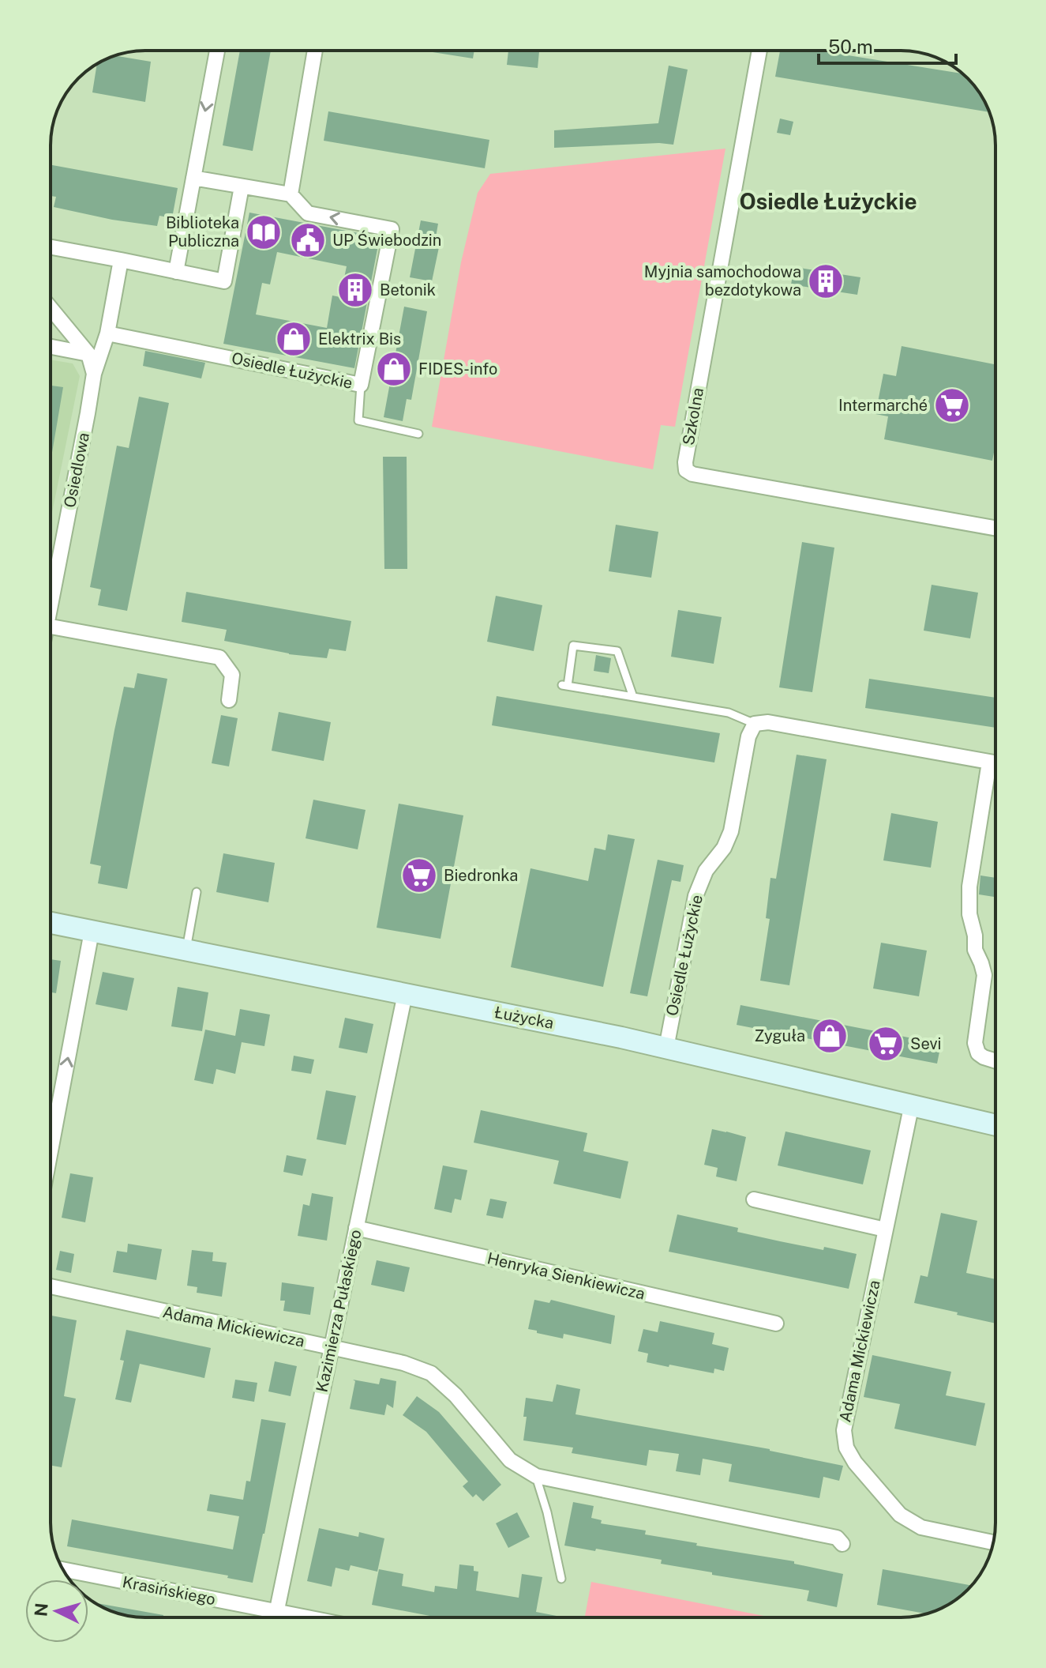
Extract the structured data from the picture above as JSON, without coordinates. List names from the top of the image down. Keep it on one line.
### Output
{"streets":{"street":["Osiedle Łużyckie","Szkolna","Osiedlowa","Łużycka","Henryka Sienkiewicza","Kazimierza Pułaskiego","Adama Mickiewicza","Krasińskiego"]},"crossings":[["Osiedle Łużyckie","Łużycka"],["Łużycka","Kazimierza Pułaskiego"],["Łużycka","Adama Mickiewicza"],["Henryka Sienkiewicza","Kazimierza Pułaskiego"],["Kazimierza Pułaskiego","Adama Mickiewicza"],["Kazimierza Pułaskiego","Krasińskiego"]],"districts":["Osiedle Łużyckie"],"places":{"library":["Biblioteka Publiczna"],"public building":["UP Świebodzin"],"building":["Myjnia samochodowa bezdotykowa","Betonik"],"shop":["Elektrix Bis","FIDES-info","Zyguła"],"supermarket":["Intermarché","Biedronka","Sevi"]},"scale_bar":"50 m","north":"left"}
